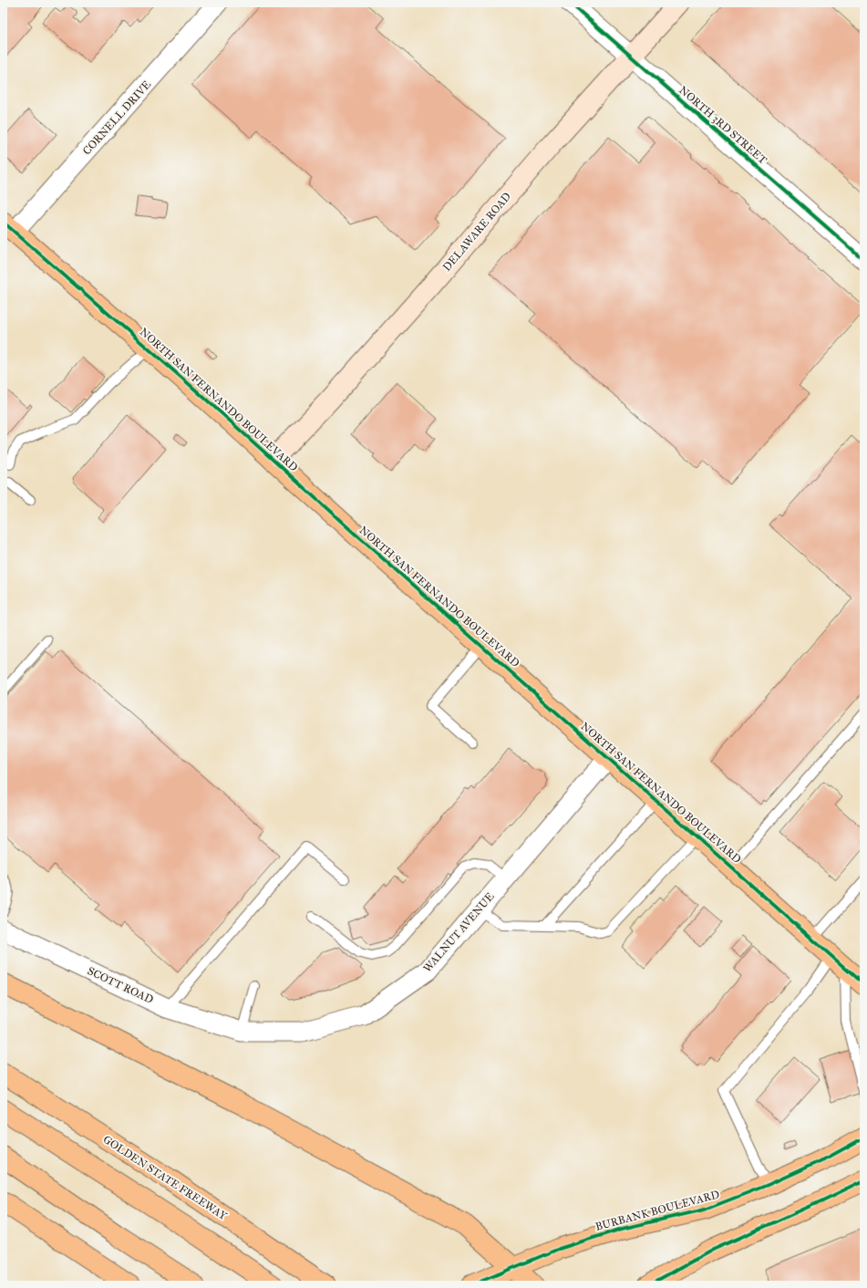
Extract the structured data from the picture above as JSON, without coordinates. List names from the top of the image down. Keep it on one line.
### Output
{"streets":{"main road":["NORTH SAN FERNANDO BOULEVARD","GOLDEN STATE FREEWAY","BURBANK BOULEVARD"],"street":["CORNELL DRIVE","NORTH 3RD STREET","DELAWARE ROAD","WALNUT AVENUE","SCOTT ROAD"]},"crossings":[["CORNELL DRIVE","NORTH SAN FERNANDO BOULEVARD"],["NORTH 3RD STREET","DELAWARE ROAD"],["DELAWARE ROAD","NORTH SAN FERNANDO BOULEVARD"],["NORTH SAN FERNANDO BOULEVARD","WALNUT AVENUE"],["WALNUT AVENUE","SCOTT ROAD"]]}
